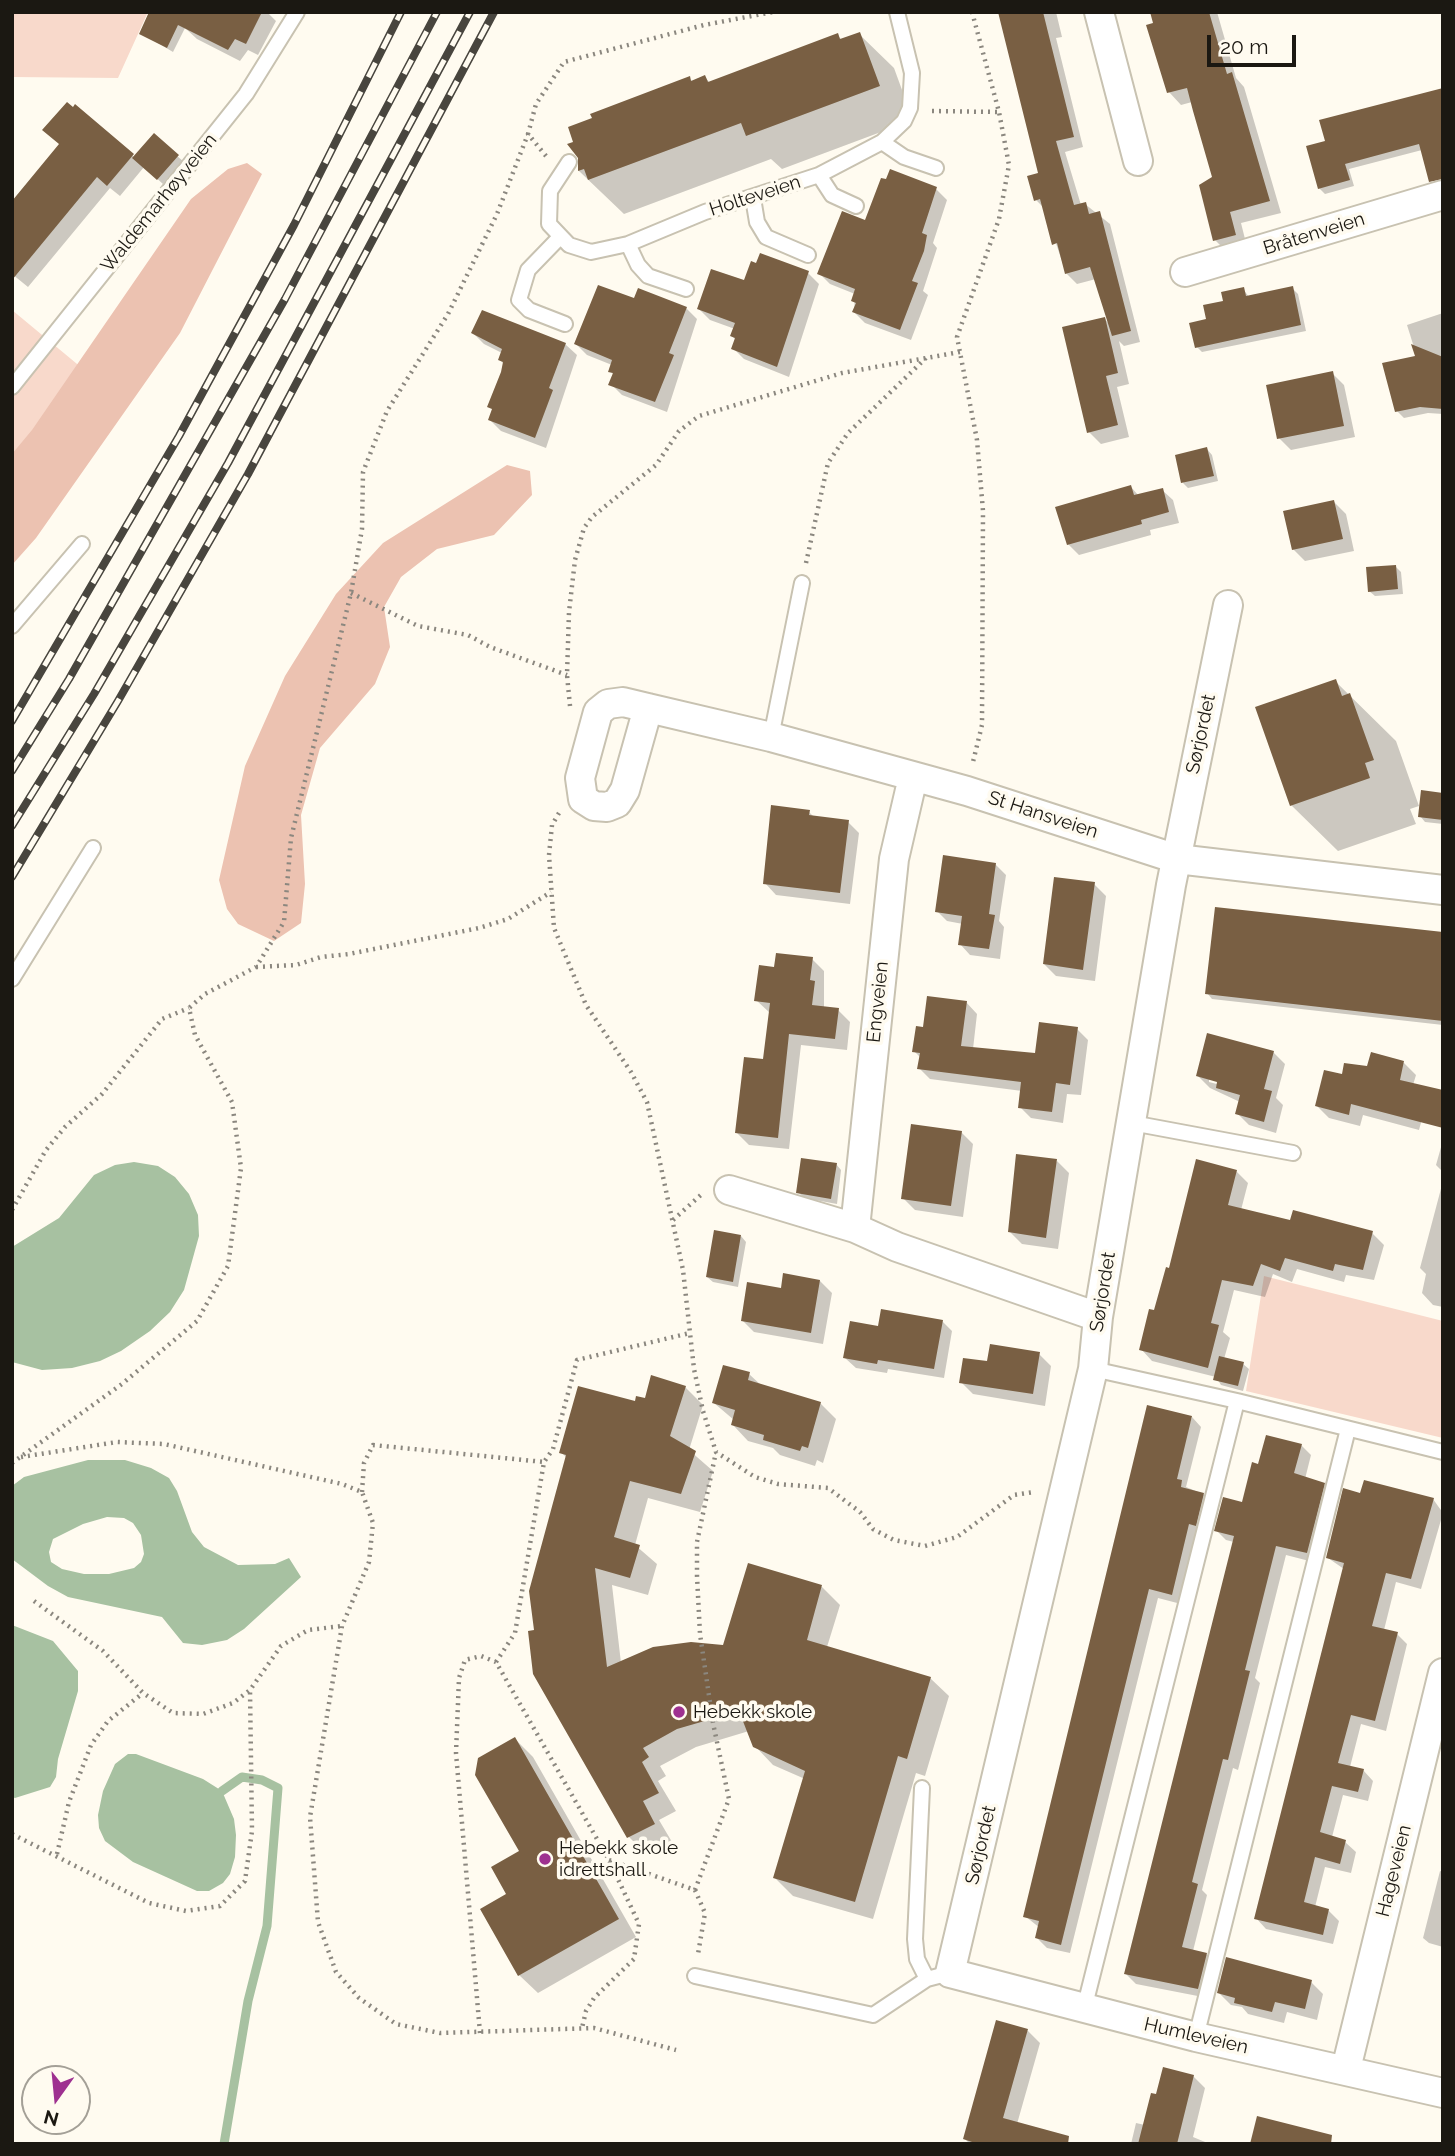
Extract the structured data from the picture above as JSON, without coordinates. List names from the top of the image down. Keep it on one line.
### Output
{"streets":{"street":["Bråtenveien","Sørjordet","St Hansveien","Engveien","Hageveien","Humleveien"],"lane":["Holteveien","Waldemarhøyveien"]},"crossings":[["Sørjordet","St Hansveien"],["Sørjordet","Humleveien"],["St Hansveien","Engveien"],["Hageveien","Humleveien"]],"places":["Hebekk skole","Hebekk skole idrettshall"],"scale_bar":"20 m","north":"bottom"}
